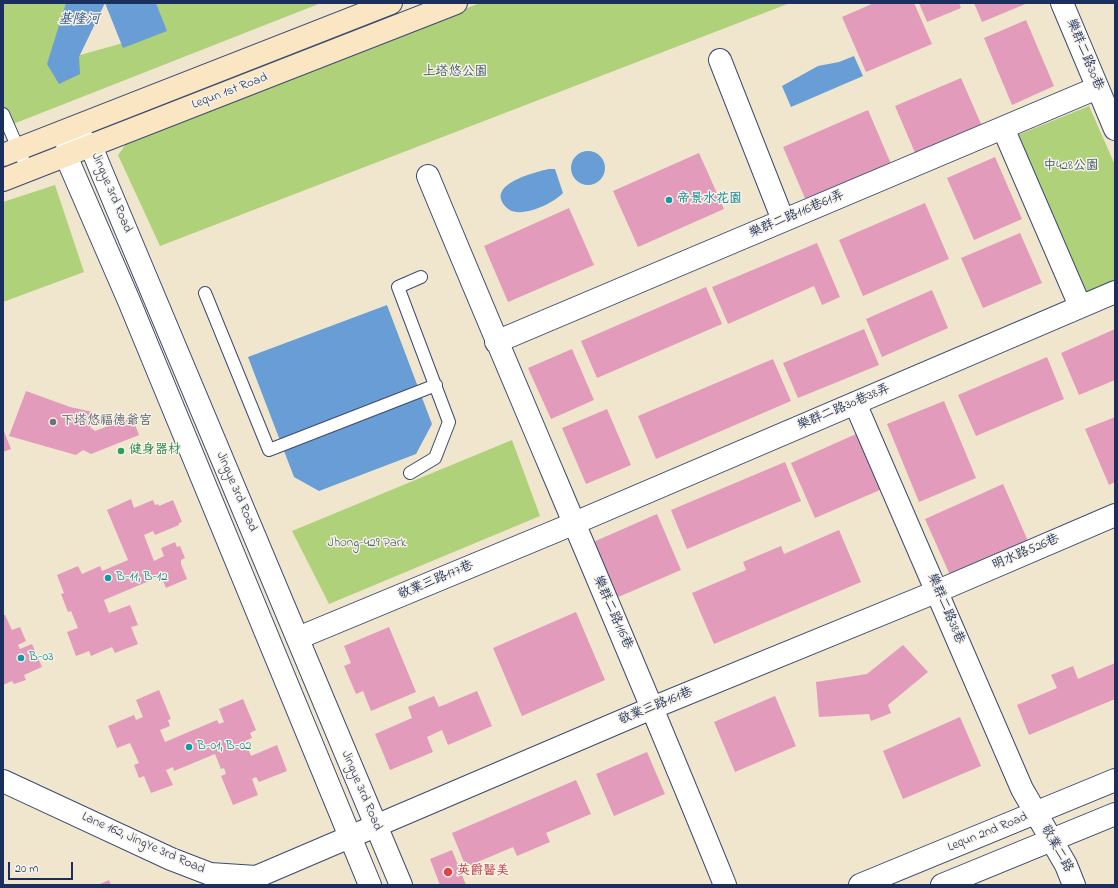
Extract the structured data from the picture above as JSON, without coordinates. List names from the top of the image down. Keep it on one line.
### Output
{"streets":{"main road":["Lequn 1st Road"],"street":["樂群二路30巷","Jingye 3rd Road","樂群二路116巷61弄","樂群二路30巷38弄","明水路526巷","敬業三路177巷","樂群二路38巷","樂群二路116巷","敬業三路161巷","Lequn 2nd Road","Lane 162, JingYe 3rd Road","敬業二路"]},"crossings":[["樂群二路30巷","樂群二路116巷61弄"],["Lequn 1st Road","Jingye 3rd Road"],["Jingye 3rd Road","敬業三路177巷"],["Jingye 3rd Road","敬業三路161巷"],["Jingye 3rd Road","Lane 162, JingYe 3rd Road"],["樂群二路116巷61弄","樂群二路116巷"],["樂群二路30巷38弄","敬業三路177巷"],["樂群二路30巷38弄","樂群二路38巷"],["樂群二路30巷38弄","樂群二路116巷"],["明水路526巷","樂群二路38巷"],["明水路526巷","敬業三路161巷"],["敬業三路177巷","樂群二路116巷"],["樂群二路38巷","敬業三路161巷"],["樂群二路38巷","Lequn 2nd Road"],["樂群二路38巷","敬業二路"],["樂群二路116巷","敬業三路161巷"],["敬業三路161巷","Lane 162, JingYe 3rd Road"],["Lequn 2nd Road","敬業二路"]],"water":["基隆河"],"parks":["上塔悠公園","中428公園","Jhong-429 Park"],"places":["帝景水花園","下塔悠福德爺宮","健身器材","B-11, B-12","B-03","B-01, B-02","英爵醫美"],"scale_bar":"20 m"}
